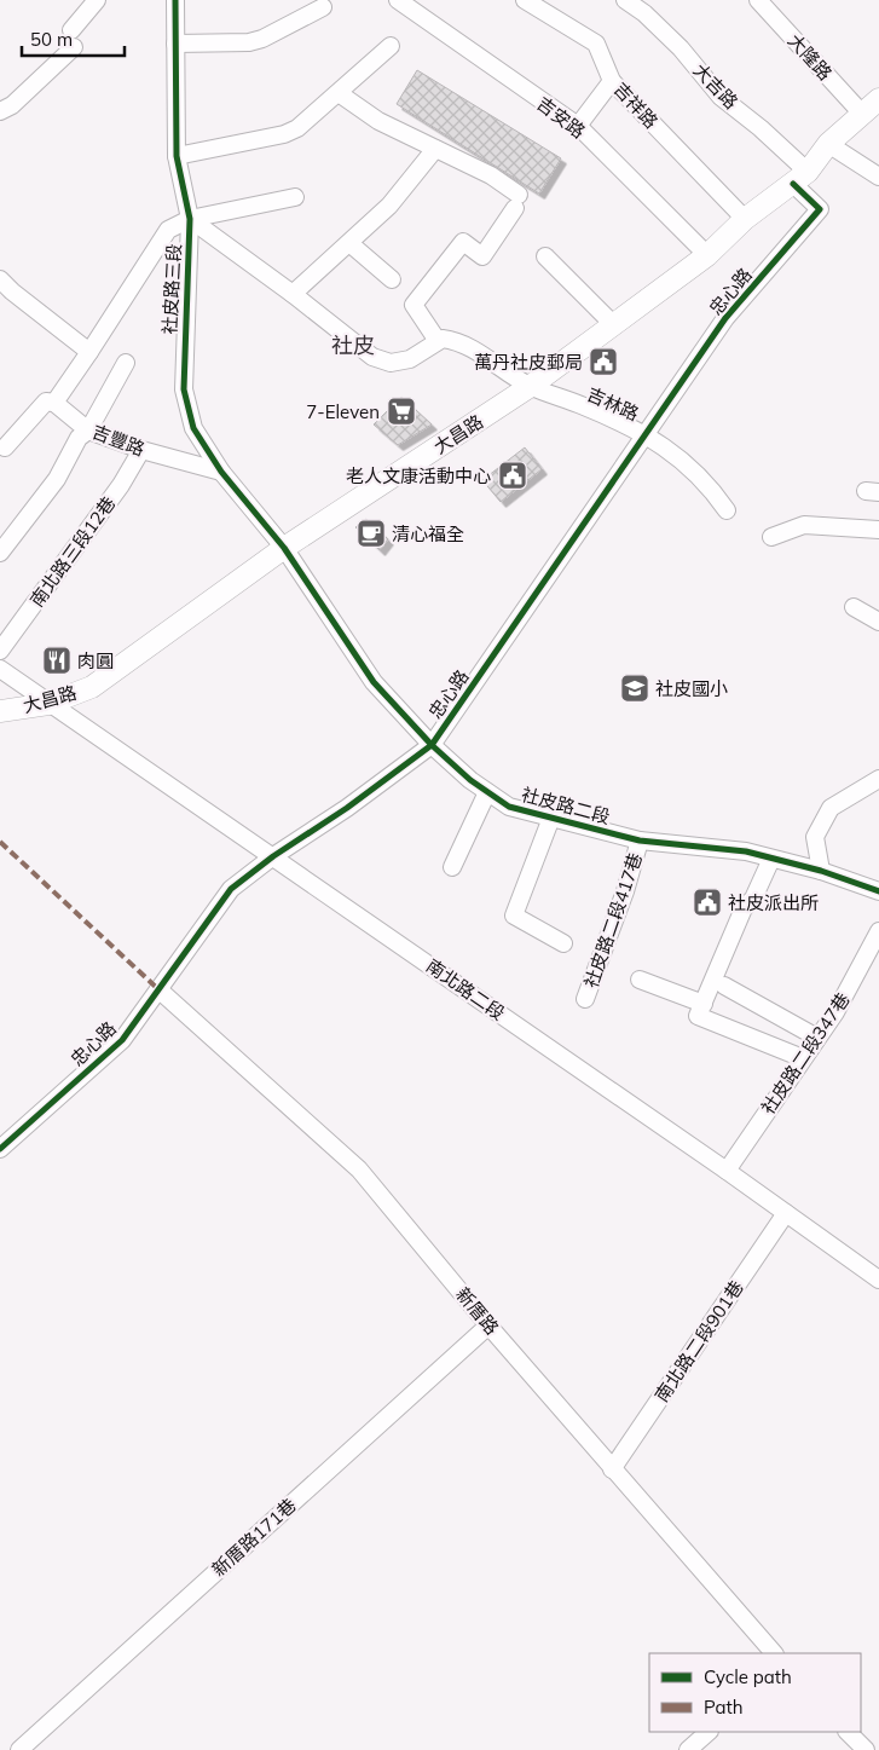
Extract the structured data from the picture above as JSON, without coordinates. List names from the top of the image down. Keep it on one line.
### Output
{"streets":{"main road":["大昌路"],"street":["大隆路","大吉路","吉祥路","吉安路","社皮路三段","忠心路","吉林路","吉豐路","南北路三段12巷","社皮路二段","社皮路二段417巷","南北路二段","社皮路二段347巷","新厝路","南北路二段901巷","新厝路171巷"]},"crossings":[["大隆路","大昌路"],["大吉路","忠心路"],["大吉路","大昌路"],["吉祥路","大昌路"],["吉安路","大昌路"],["社皮路三段","大昌路"],["社皮路三段","吉豐路"],["社皮路三段","社皮路二段"],["忠心路","吉林路"],["忠心路","大昌路"],["忠心路","社皮路二段"],["忠心路","南北路二段"],["忠心路","新厝路"],["吉林路","大昌路"],["大昌路","社皮路二段"],["大昌路","南北路二段"],["吉豐路","南北路三段12巷"],["社皮路二段","社皮路二段417巷"],["南北路二段","社皮路二段347巷"],["南北路二段","南北路二段901巷"],["新厝路","南北路二段901巷"],["新厝路","新厝路171巷"]],"districts":["社皮"],"places":{"public building":["萬丹社皮郵局","老人文康活動中心","社皮派出所"],"supermarket":["7-Eleven"],"cafe":["清心福全"],"restaurant":["肉圓"],"school or university":["社皮國小"]},"legend":["Cycle path","Path"],"scale_bar":"50 m"}
